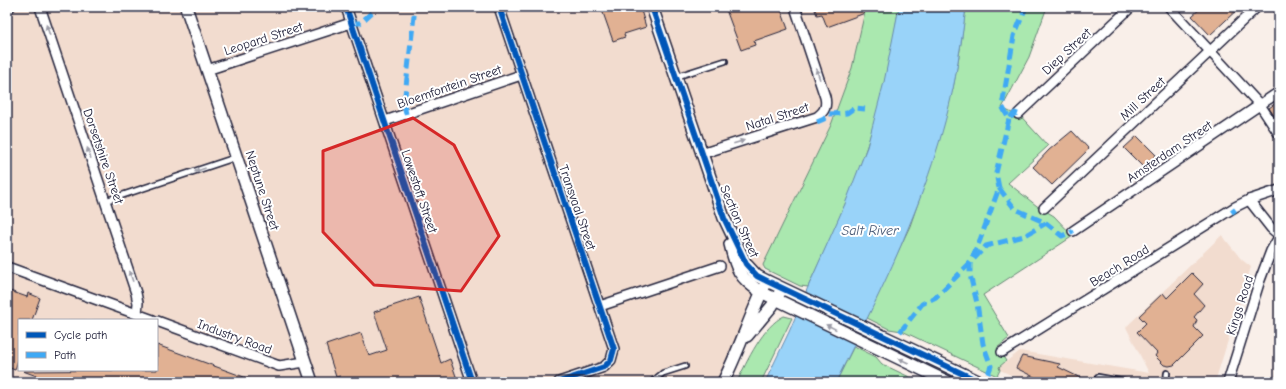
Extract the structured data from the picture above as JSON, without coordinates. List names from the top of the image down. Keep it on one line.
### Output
{"streets":{"street":["Leopard Street","Diep Street","Bloemfontein Street","Mill Street","Natal Street","Amsterdam Street","Dorsetshire Street","Neptune Street","Lowestoft Street","Transvaal Street","Section Street","Beach Road","Kings Road","Industry Road"]},"crossings":[["Leopard Street","Neptune Street"],["Leopard Street","Lowestoft Street"],["Bloemfontein Street","Lowestoft Street"],["Bloemfontein Street","Transvaal Street"],["Natal Street","Section Street"],["Neptune Street","Industry Road"]],"one_way":["Dorsetshire Street"],"water":["Salt River"],"legend":["Cycle path","Path"]}
